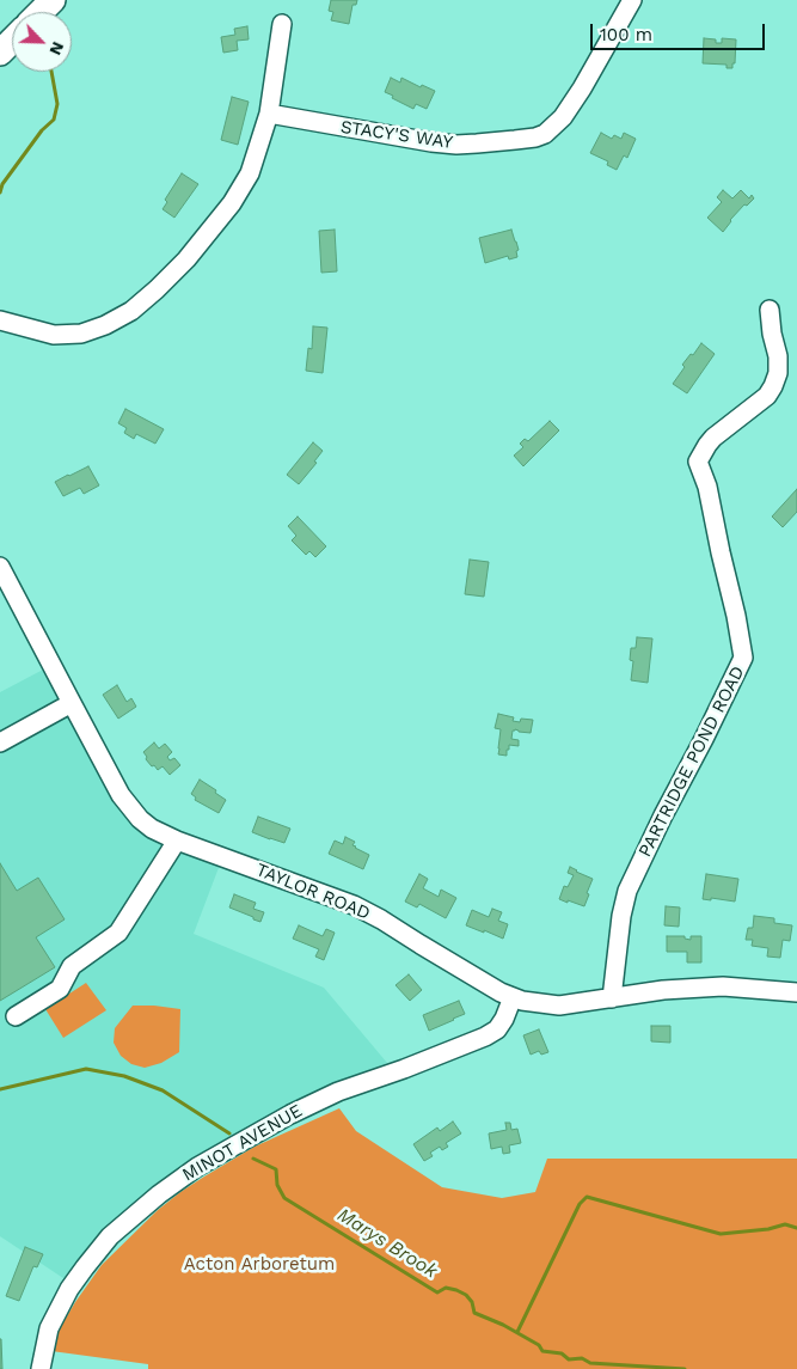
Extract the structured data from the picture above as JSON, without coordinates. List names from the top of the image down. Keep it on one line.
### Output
{"streets":{"street":["STACY'S WAY","PARTRIDGE POND ROAD","TAYLOR ROAD","MINOT AVENUE"]},"crossings":[["PARTRIDGE POND ROAD","TAYLOR ROAD"],["TAYLOR ROAD","MINOT AVENUE"]],"water":["Marys Brook"],"parks":["Acton Arboretum"],"scale_bar":"100 m","north":"bottom right"}
